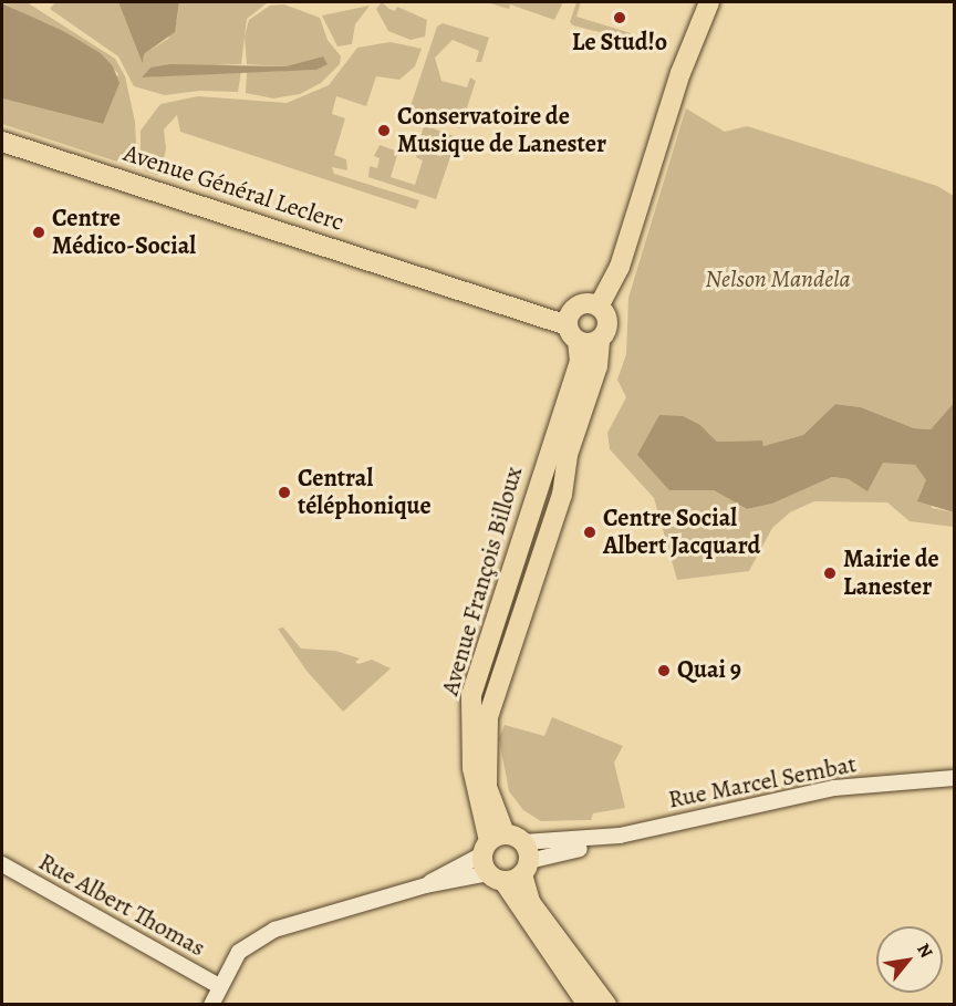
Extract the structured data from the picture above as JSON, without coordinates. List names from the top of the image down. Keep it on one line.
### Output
{"streets":{"main road":["Avenue Général Leclerc","Avenue François Billoux"],"street":["Rue Marcel Sembat","Rue Albert Thomas"]},"crossings":[["Avenue Général Leclerc","Avenue François Billoux"],["Avenue François Billoux","Rue Marcel Sembat"],["Rue Marcel Sembat","Rue Albert Thomas"]],"parks":["Nelson Mandela"],"places":["Le Stud!o","Conservatoire de Musique de Lanester","Centre Médico-Social","Central téléphonique","Centre Social Albert Jacquard","Mairie de Lanester","Quai 9"],"north":"top right"}
